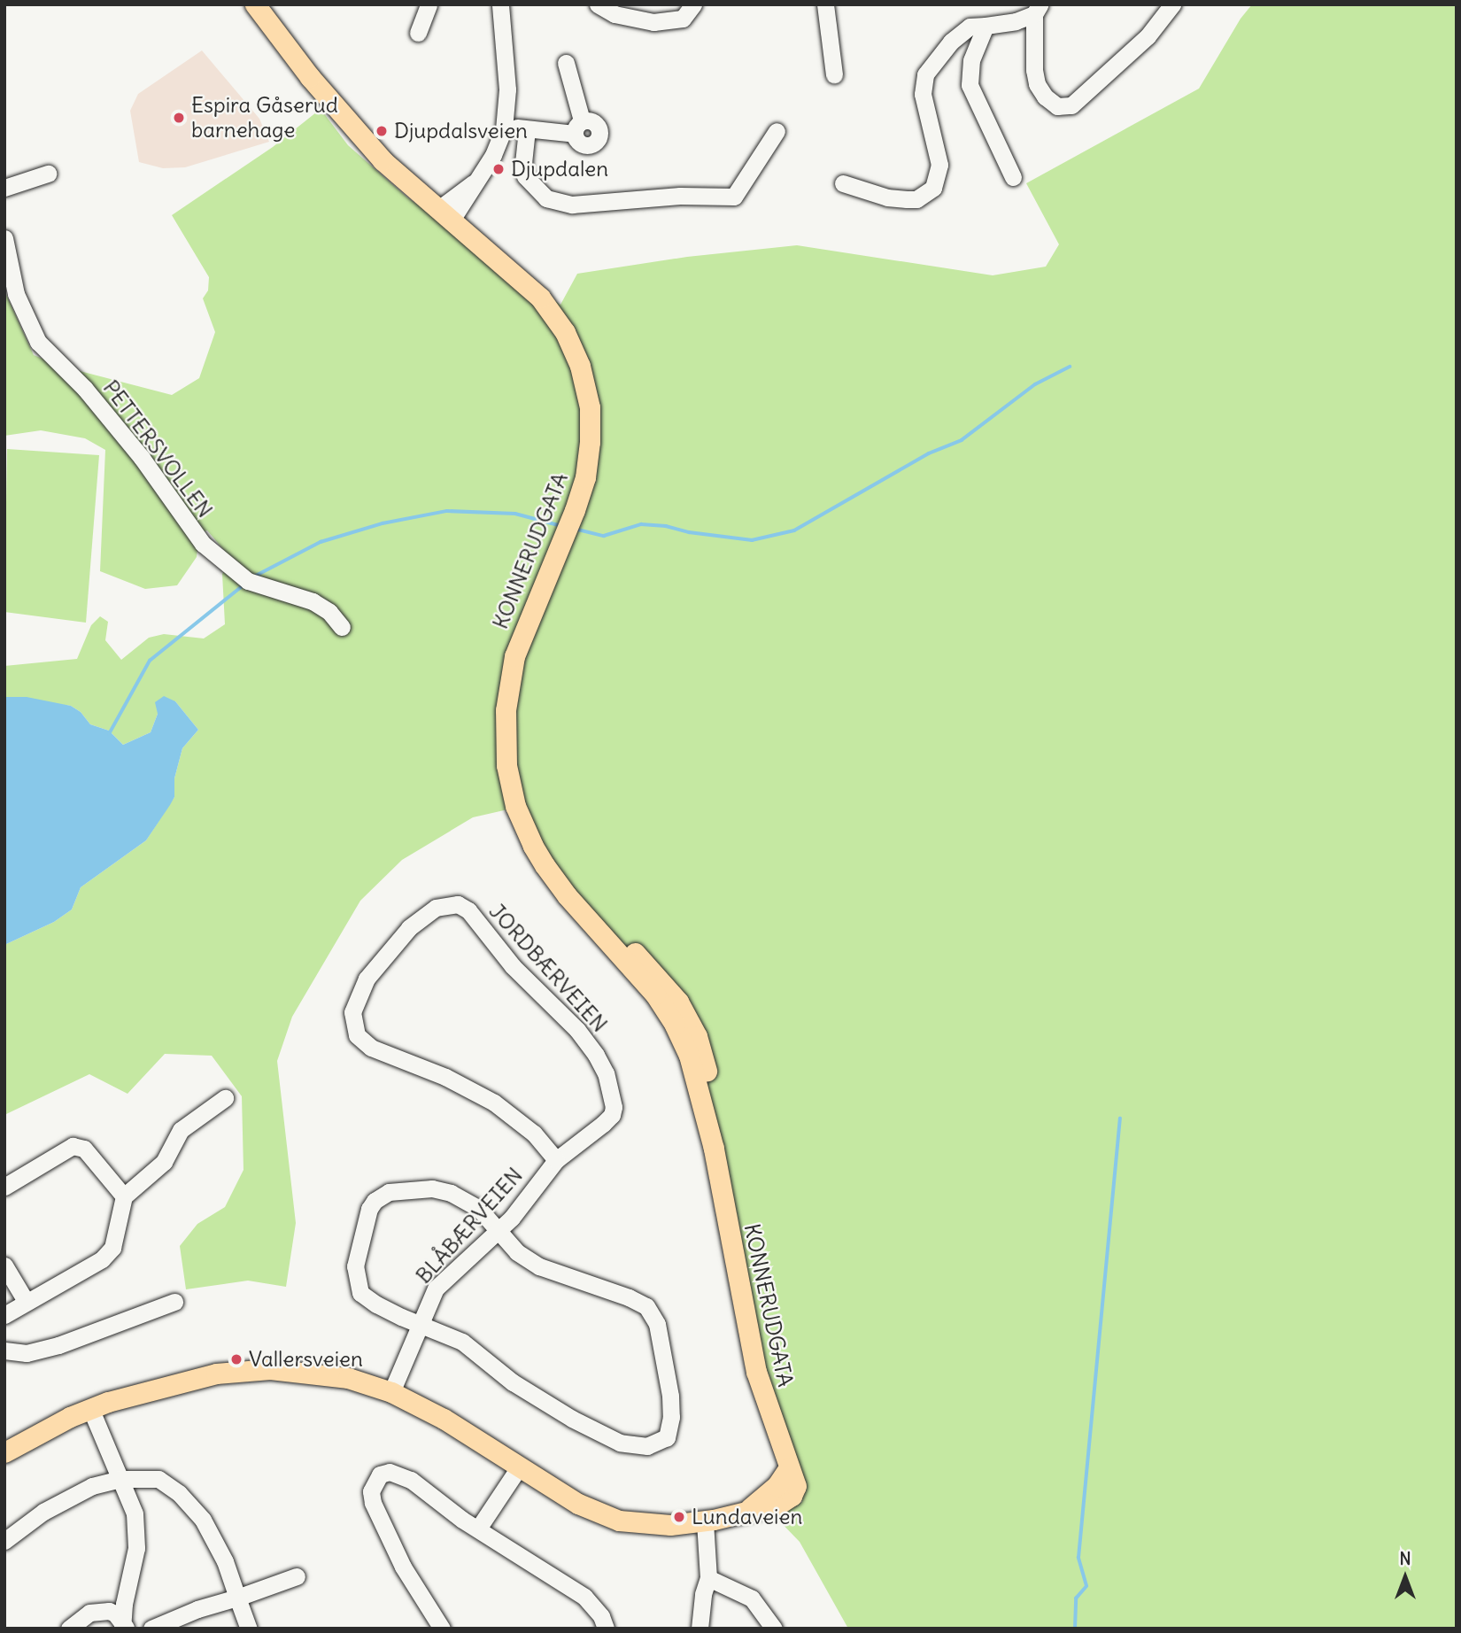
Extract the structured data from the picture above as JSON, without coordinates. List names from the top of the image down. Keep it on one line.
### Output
{"streets":{"main road":["KONNERUDGATA"],"street":["PETTERSVOLLEN","JORDBÆRVEIEN","BLÅBÆRVEIEN"]},"crossings":[["JORDBÆRVEIEN","BLÅBÆRVEIEN"]],"places":["Espira Gåserud barnehage","Djupdalsveien","Djupdalen","Vallersveien","Lundaveien"],"north":"top"}
